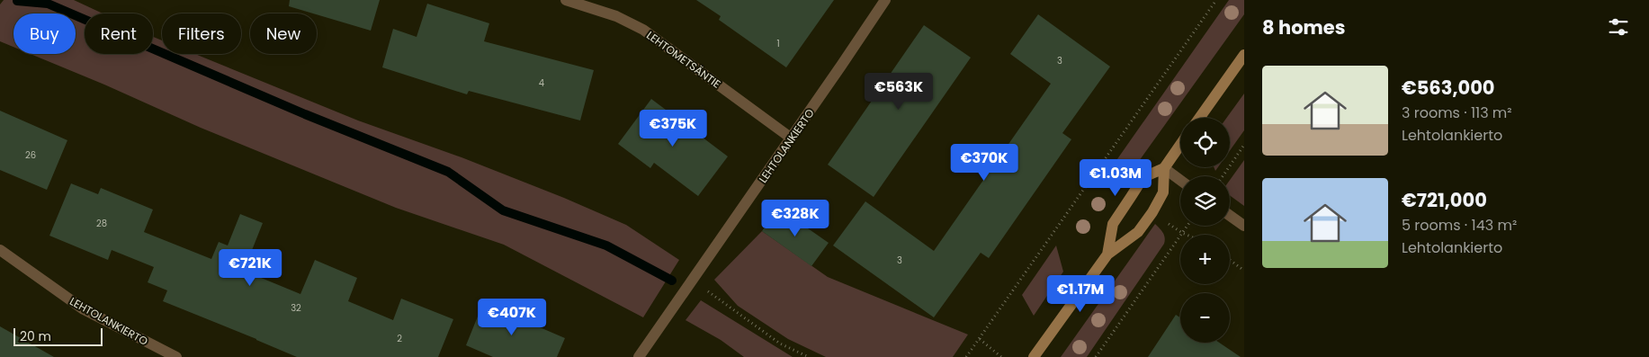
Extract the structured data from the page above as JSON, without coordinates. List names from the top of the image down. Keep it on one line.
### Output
{"streets":{"street":["LEHTOMETSÄNTIE","LEHTOLANKIERTO"]},"crossings":[["LEHTOMETSÄNTIE","LEHTOLANKIERTO"]],"house_numbers":["1","3","4","26","28","3","32","2"],"scale_bar":"20 m","page":{"heading":"8 homes","chip":["Buy","Rent","Filters","New"],"list":[{"name":"€563,000","note":"3 rooms · 113 m² · Lehtolankierto"},{"name":"€721,000","note":"5 rooms · 143 m² · Lehtolankierto"}],"price":["€563K","€375K","€370K","€1.03M","€328K","€721K","€1.17M","€407K"],"map_buttons":["+","−"],"scale":"20 m"}}
